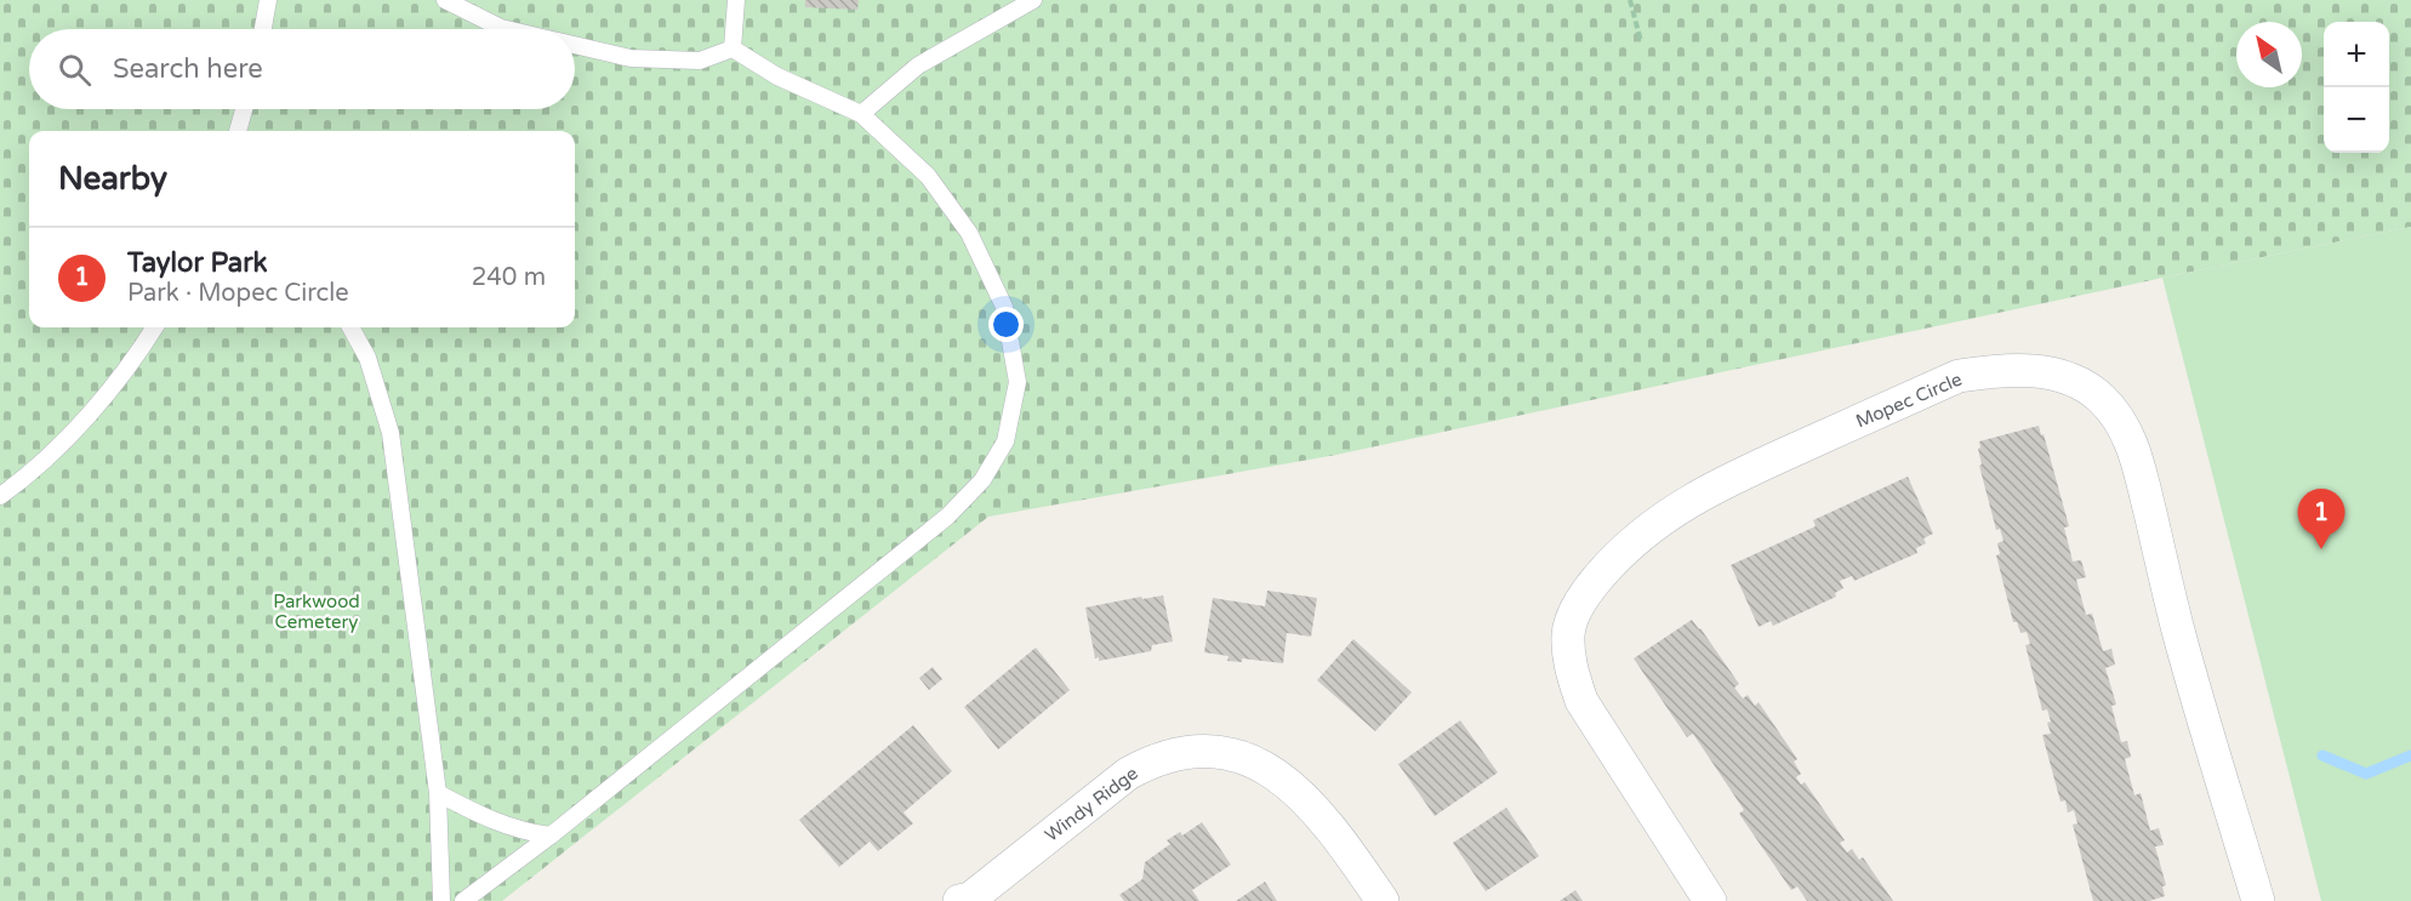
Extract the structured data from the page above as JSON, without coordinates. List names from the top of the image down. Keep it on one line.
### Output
{"streets":{"street":["Mopec Circle","Windy Ridge"]},"parks":["Parkwood Cemetery"],"north":"top left","page":{"map_buttons":["+","−"],"search":"Search here","heading":"Nearby","list":[{"mark":"1","name":"Taylor Park","note":"Park · Mopec Circle","value":"240 m"}],"pins":"1"}}
